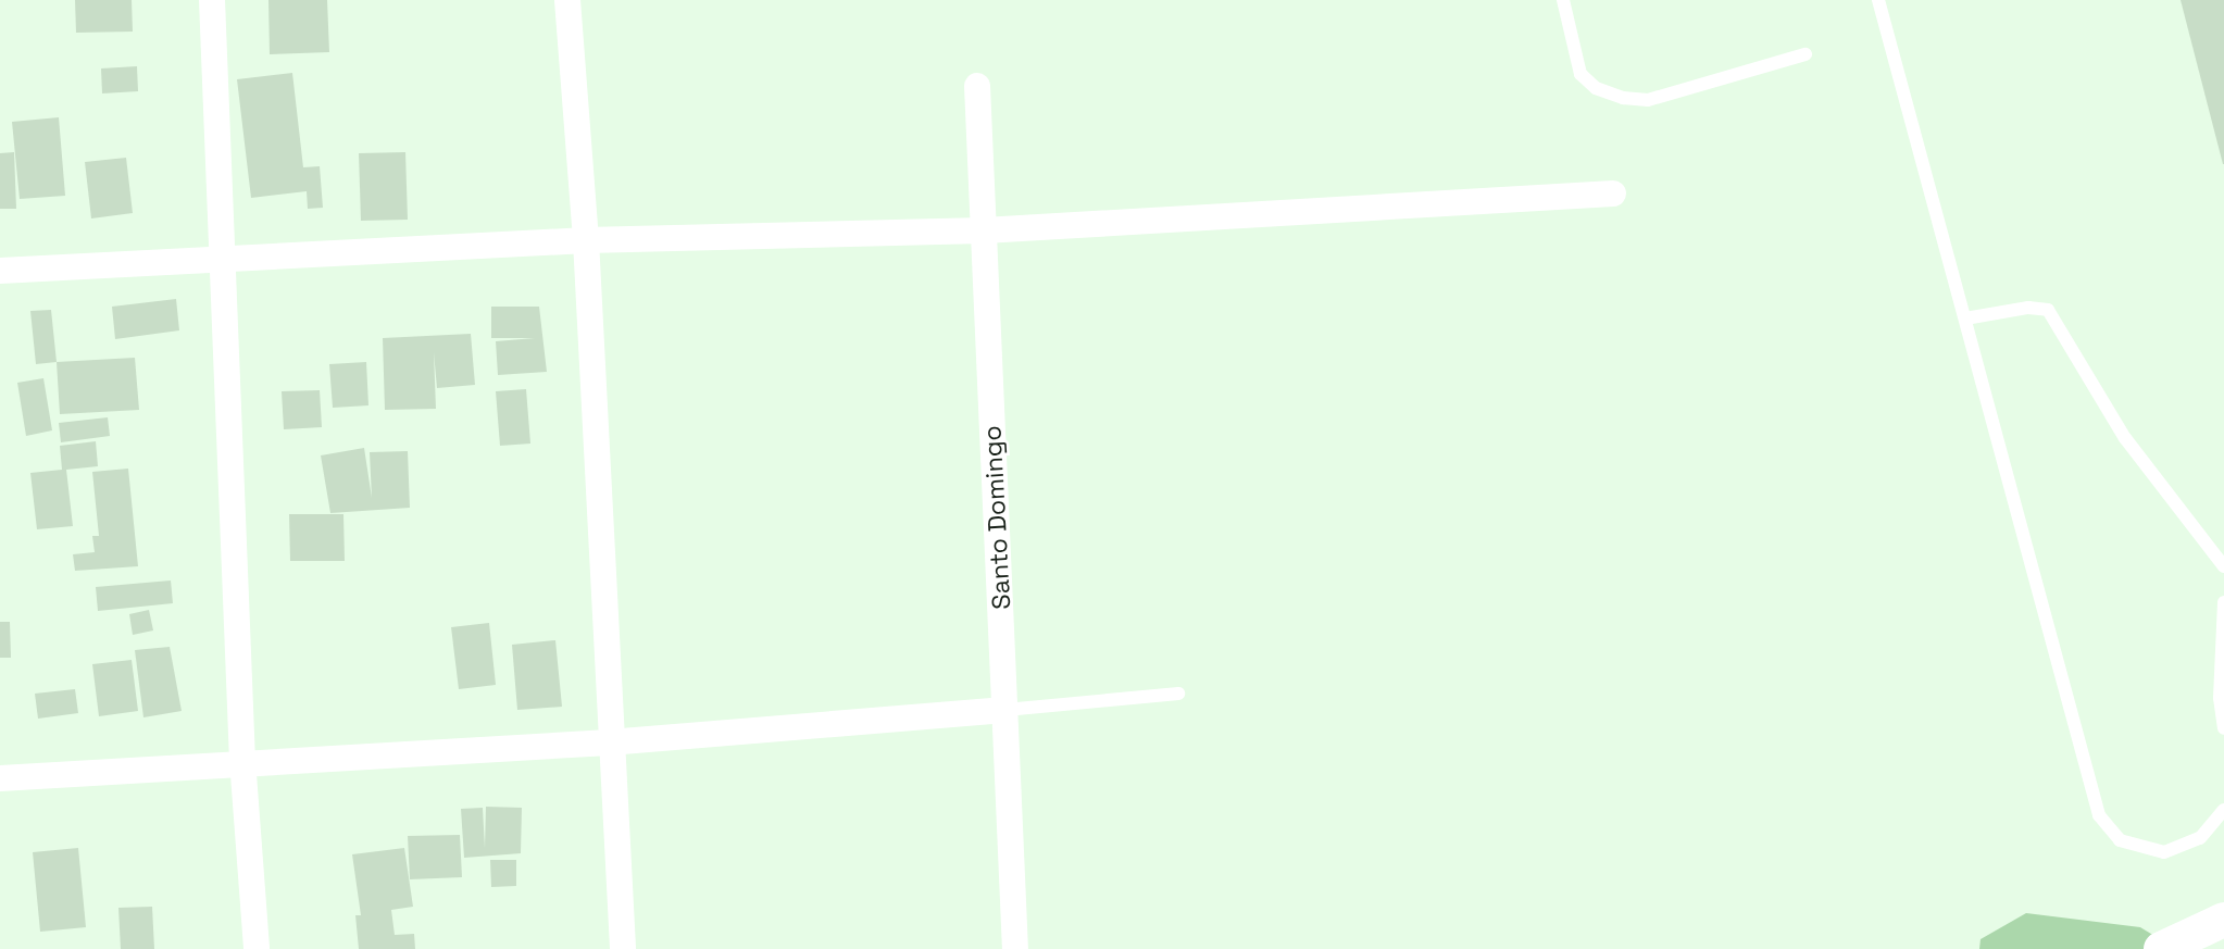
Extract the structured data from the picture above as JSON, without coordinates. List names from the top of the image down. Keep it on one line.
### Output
{"streets":{"street":["Santo Domingo"]}}
